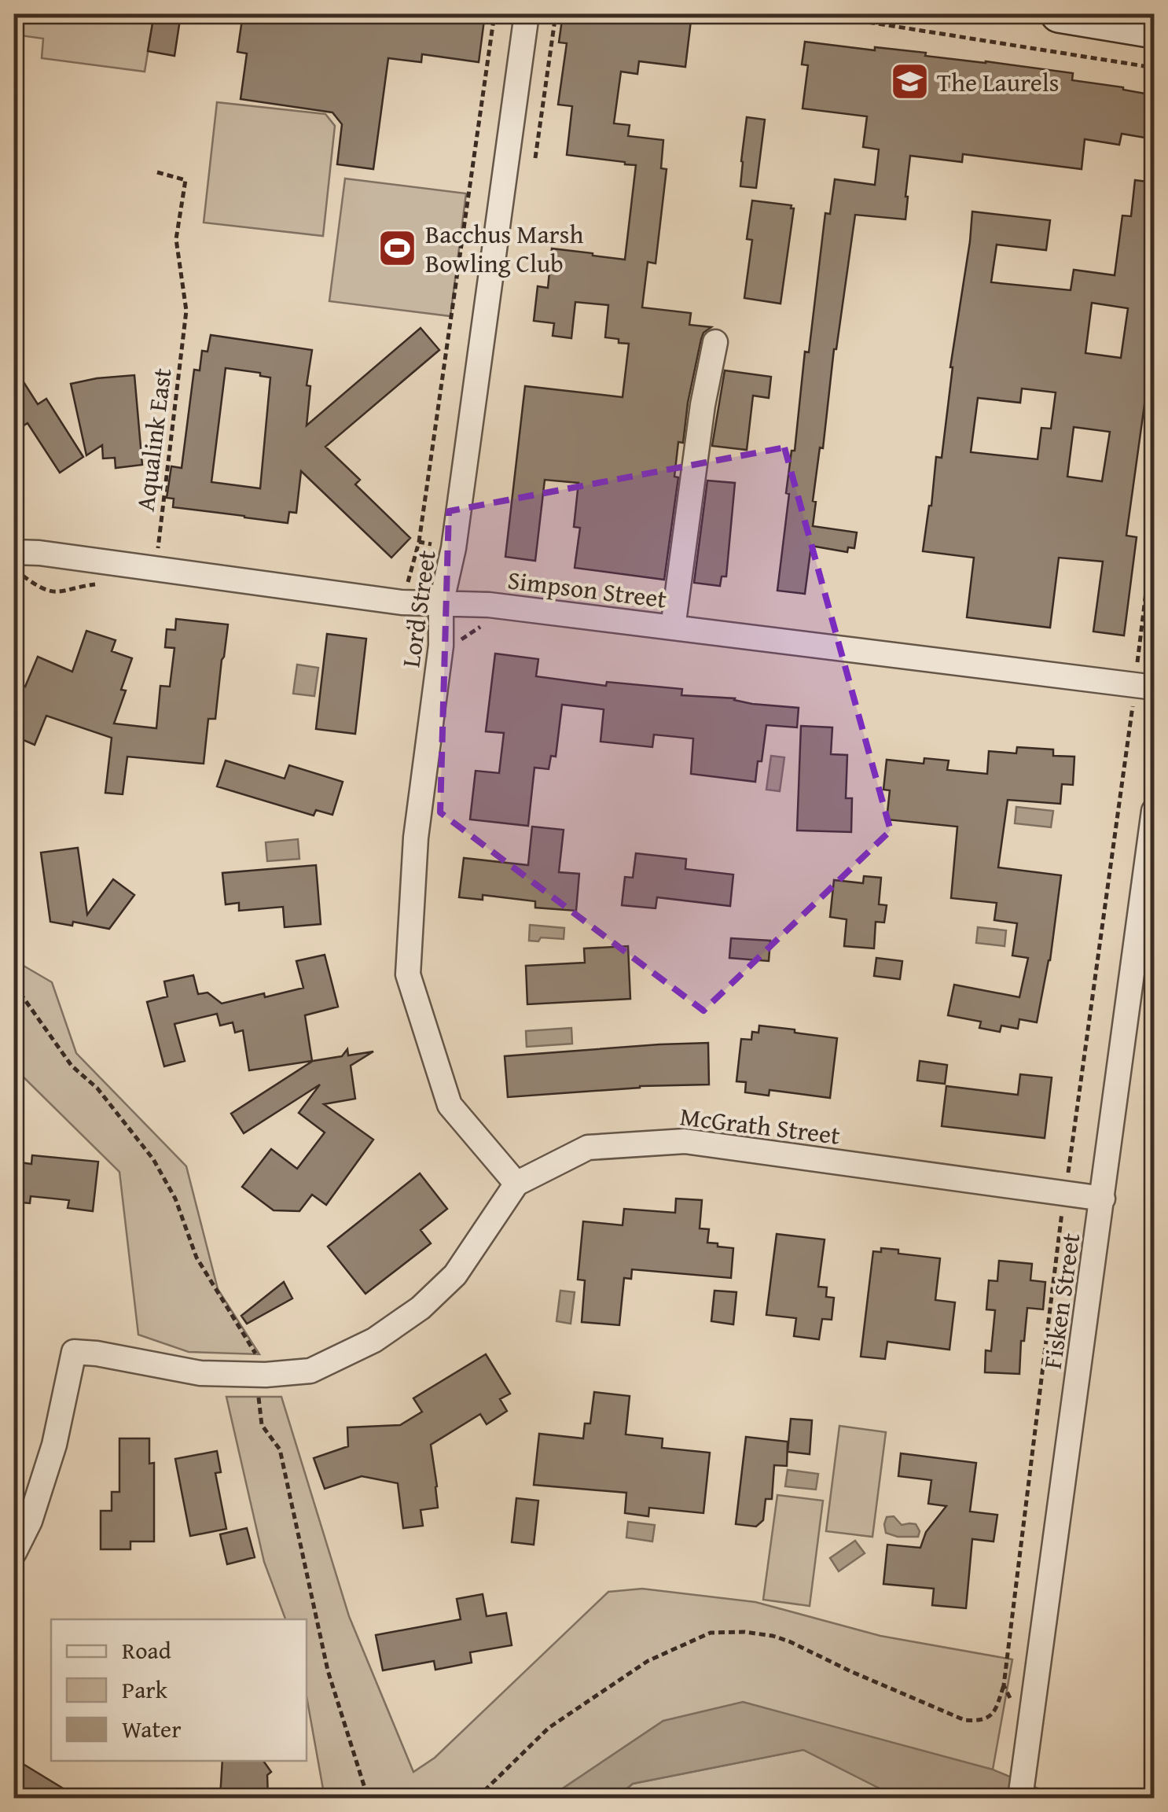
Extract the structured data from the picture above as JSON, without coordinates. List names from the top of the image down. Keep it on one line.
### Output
{"streets":{"street":["Simpson Street","Lord Street","McGrath Street","Fisken Street"],"path":["Aqualink East"]},"crossings":[["Aqualink East","Simpson Street"],["Simpson Street","Lord Street"],["Lord Street","McGrath Street"],["McGrath Street","Fisken Street"]],"places":{"school or university":["The Laurels"],"sports":["Bacchus Marsh Bowling Club"]},"legend":["Road","Park","Water"]}
